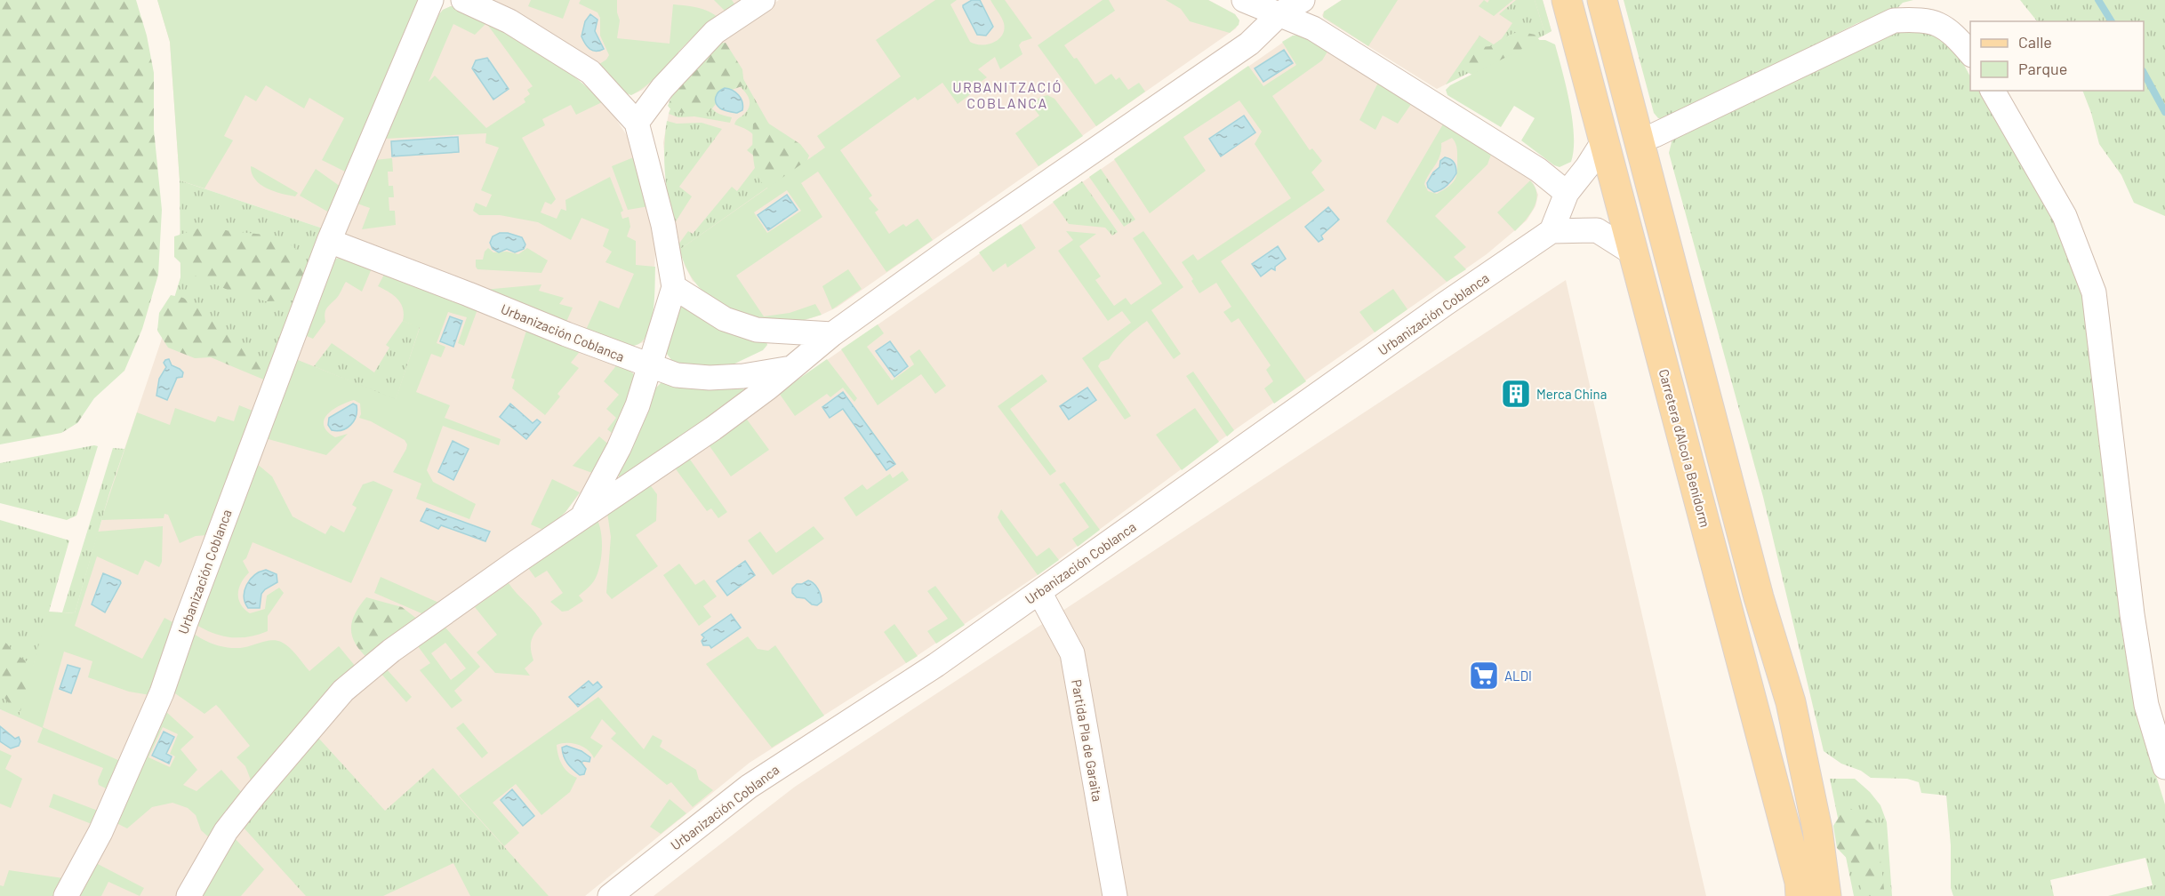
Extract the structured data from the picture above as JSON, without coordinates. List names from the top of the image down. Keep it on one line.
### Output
{"streets":{"main road":["Carretera d'Alcoi a Benidorm"],"street":["Urbanización Coblanca","Partida Pla de Garaita"]},"crossings":[["Urbanización Coblanca","Partida Pla de Garaita"]],"districts":["URBANITZACIÓ COBLANCA"],"places":{"building":["Merca China"],"supermarket":["ALDI"]},"legend":["Calle","Parque"]}
